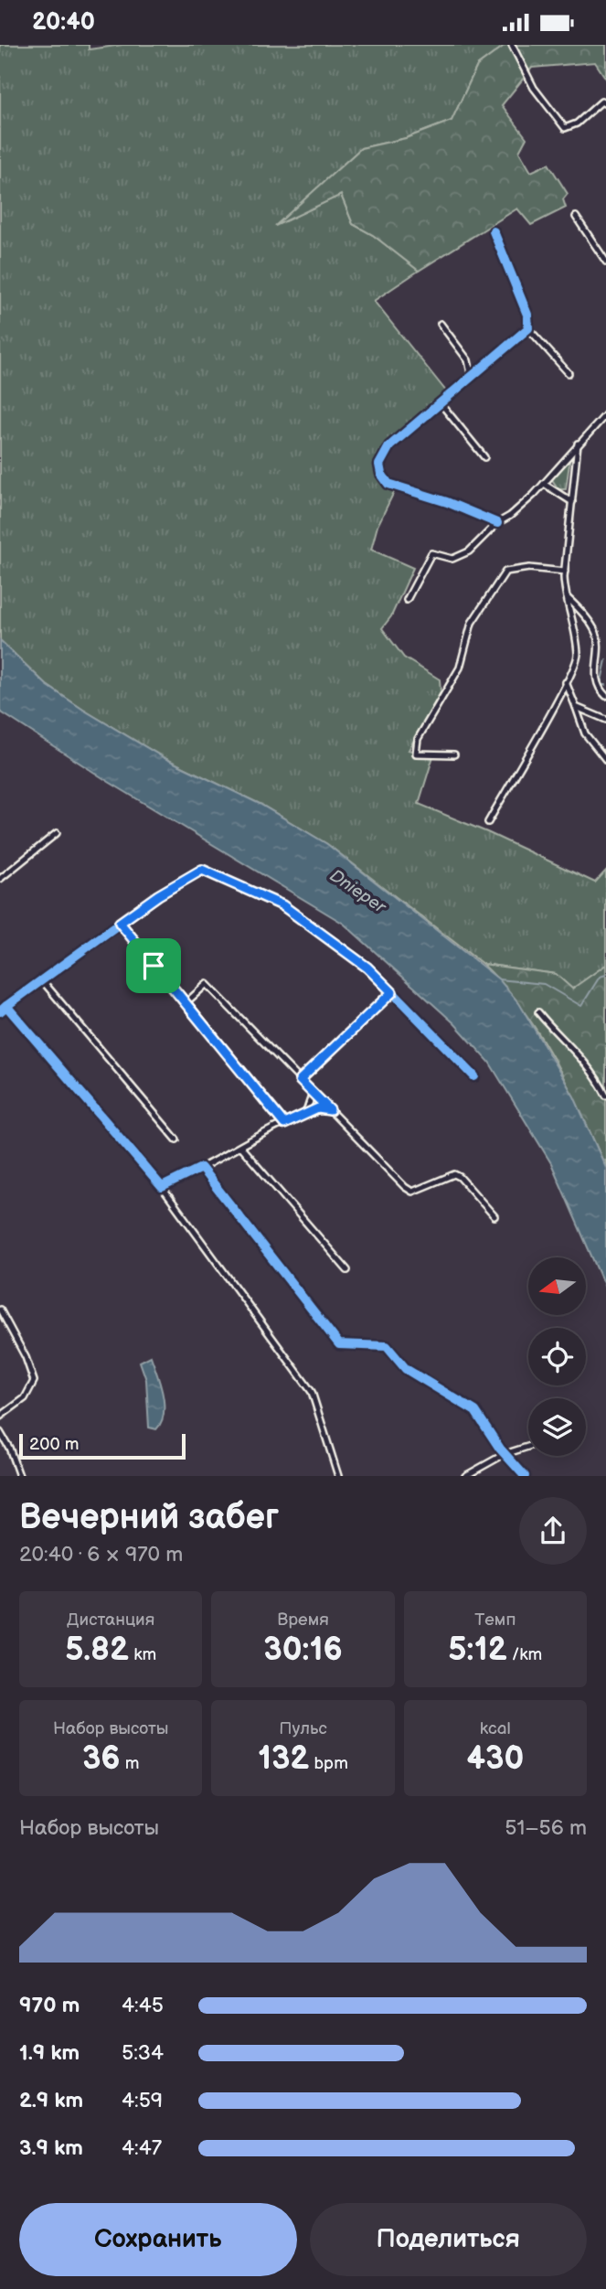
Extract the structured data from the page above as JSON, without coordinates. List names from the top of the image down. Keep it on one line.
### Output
{"water":["Dnieper"],"scale_bar":"200 m","north":"left","page":{"status":"20:40","scale":"200 m","heading":["Вечерний забег","20:40 · 6 × 970 m"],"stats":[["Дистанция","5.82 km"],["Время","30:16"],["Темп","5:12 /km"],["Набор высоты","36 m"],["Пульс","132 bpm"],["kcal","430"]],"chart":["Набор высоты","51–56 m"],"list":[{"name":"970 m","note":"4:45"},{"name":"1.9 km","note":"5:34"},{"name":"2.9 km","note":"4:59"},{"name":"3.9 km","note":"4:47"}],"buttons":["Сохранить","Поделиться"]}}
